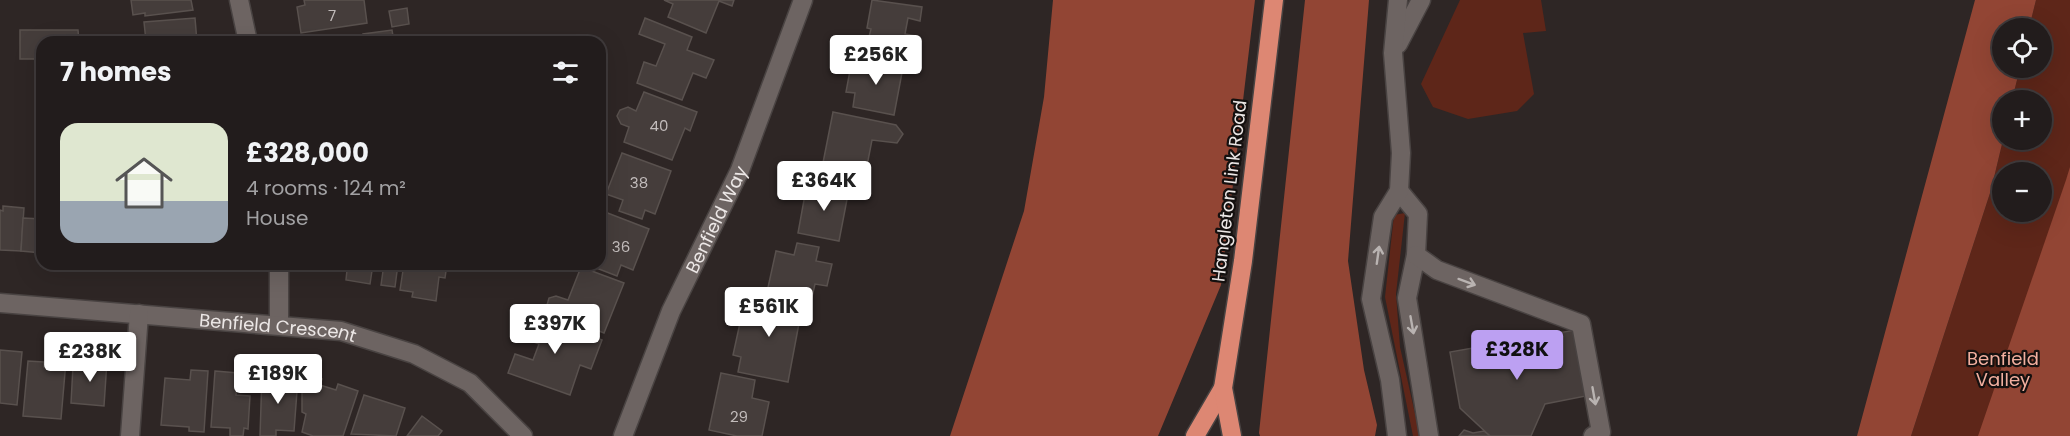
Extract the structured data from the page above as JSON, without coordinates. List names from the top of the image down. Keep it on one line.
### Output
{"streets":{"highway":["Hangleton Link Road"],"street":["Benfield Way","Benfield Crescent"]},"parks":["Benfield Valley"],"house_numbers":["7","40","38","36","29"],"page":{"map_buttons":["+","−"],"price":["£256K","£364K","£561K","£397K","£328K","£238K","£189K"],"heading":"7 homes","list":[{"name":"£328,000","note":"4 rooms · 124 m² · House"}]}}
